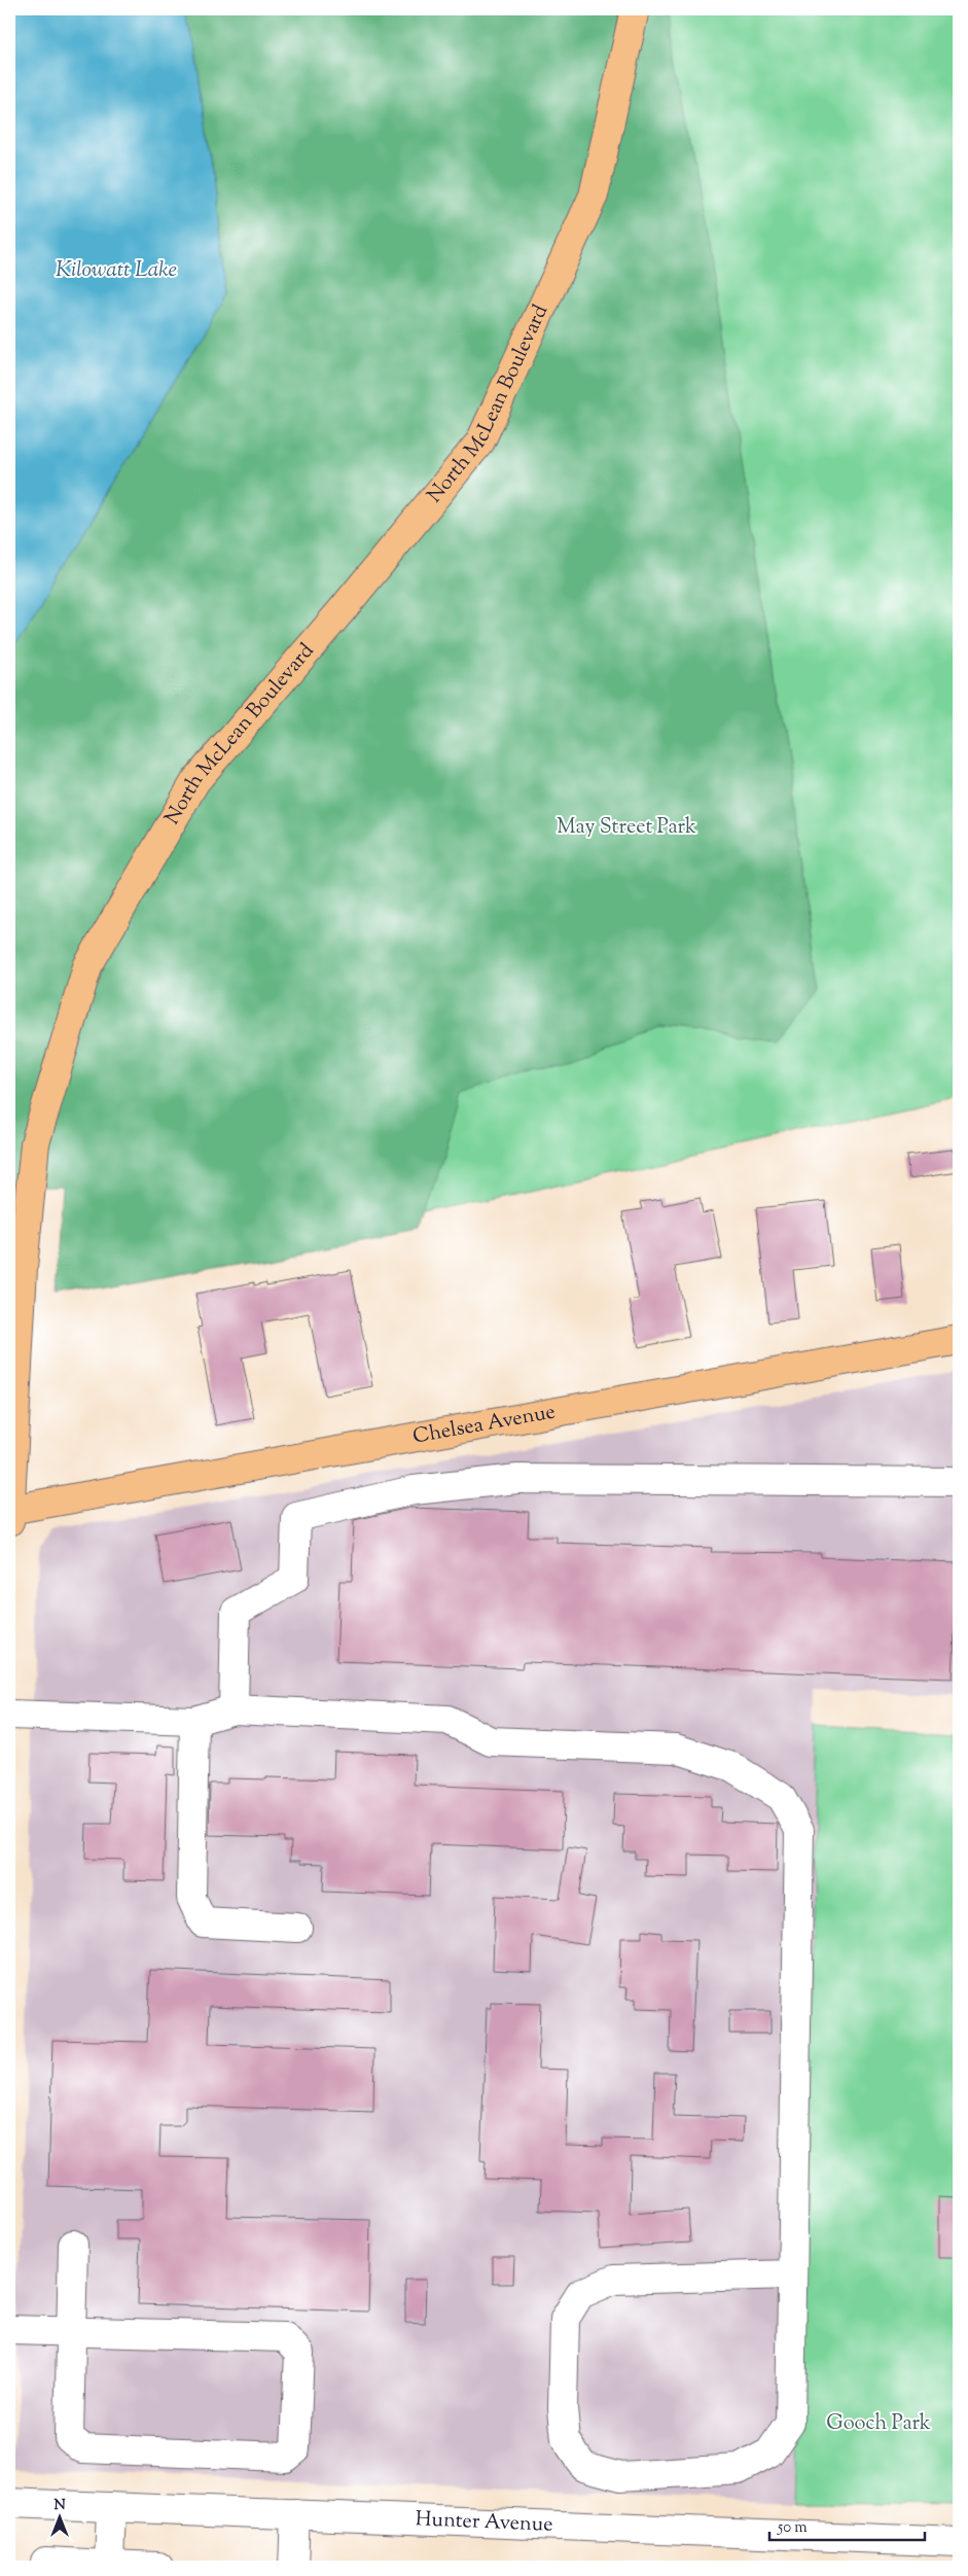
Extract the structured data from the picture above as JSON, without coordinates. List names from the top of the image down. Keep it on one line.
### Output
{"streets":{"main road":["North McLean Boulevard","Chelsea Avenue"],"street":["Hunter Avenue"]},"crossings":[["North McLean Boulevard","Chelsea Avenue"]],"water":["Kilowatt Lake"],"parks":["May Street Park","Gooch Park"],"scale_bar":"50 m","north":"top"}
